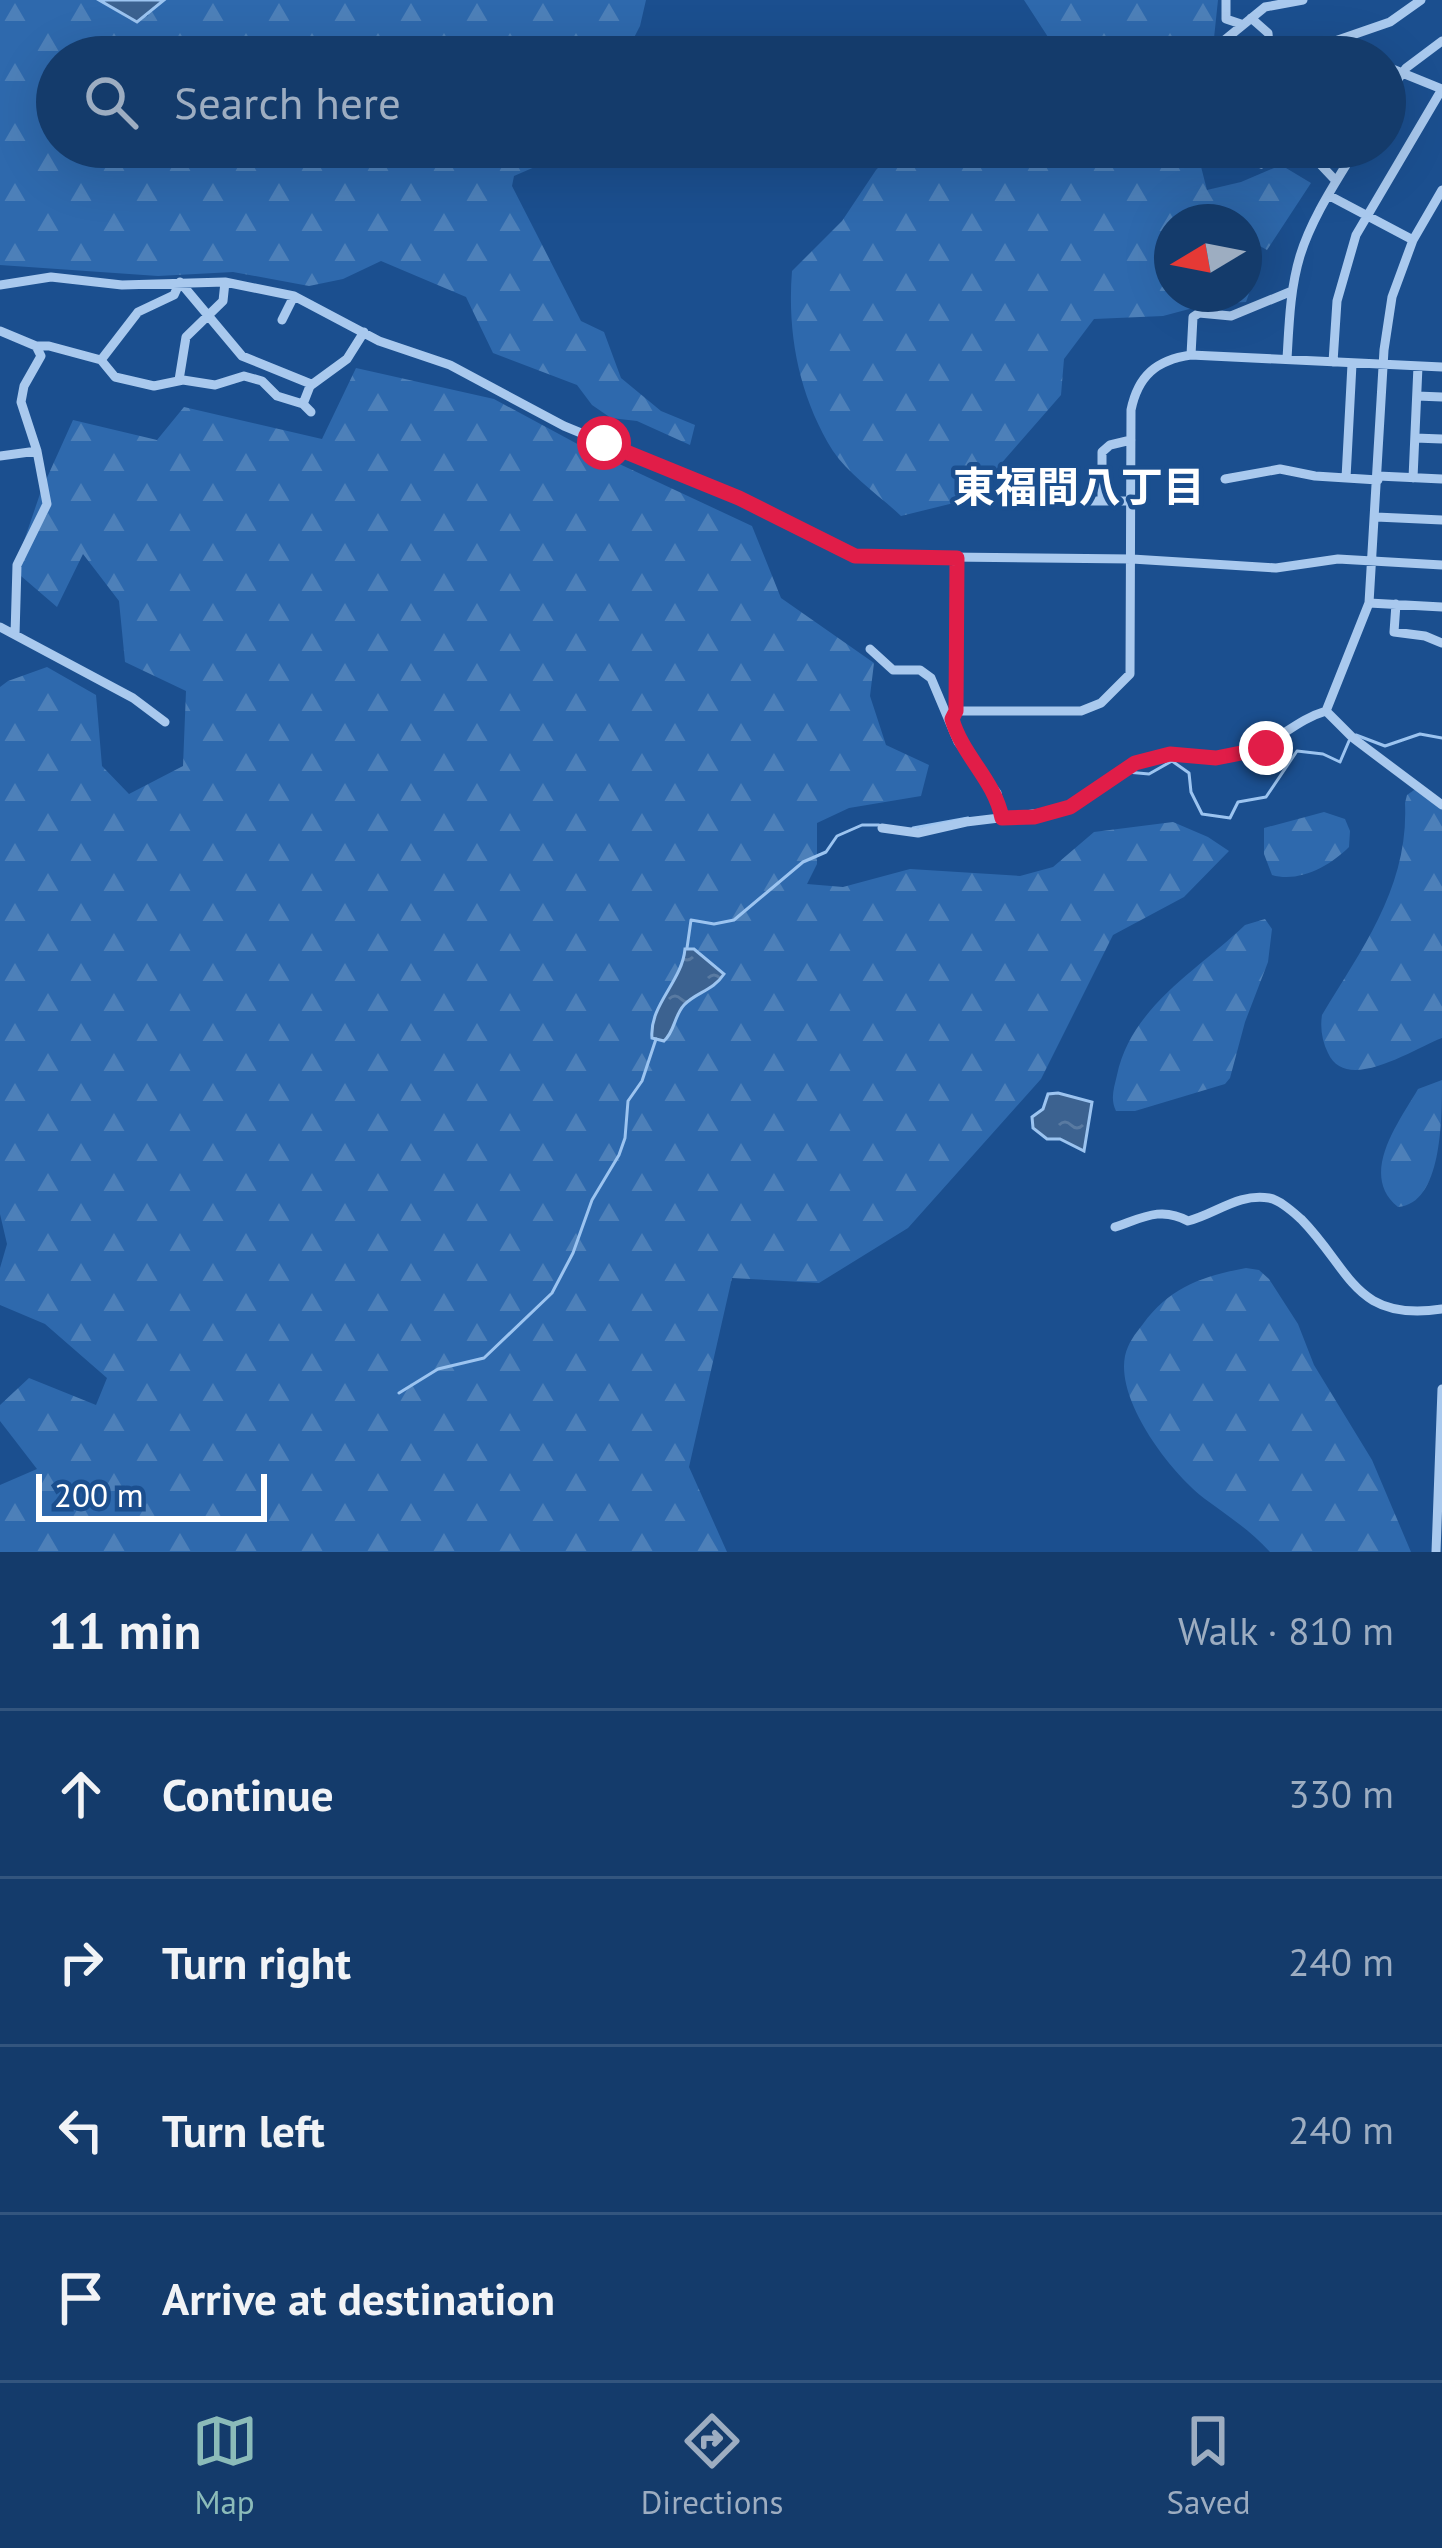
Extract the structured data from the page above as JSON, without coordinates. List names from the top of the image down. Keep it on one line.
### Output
{"districts":["東福間八丁目"],"scale_bar":"200 m","north":"left","page":{"search":"Search here","scale":"200 m","heading":["11 min","Walk · 810 m"],"list":[["Continue","330 m"],["Turn right","240 m"],["Turn left","240 m"],"Arrive at destination"],"nav":["Map","Directions","Saved"]}}
